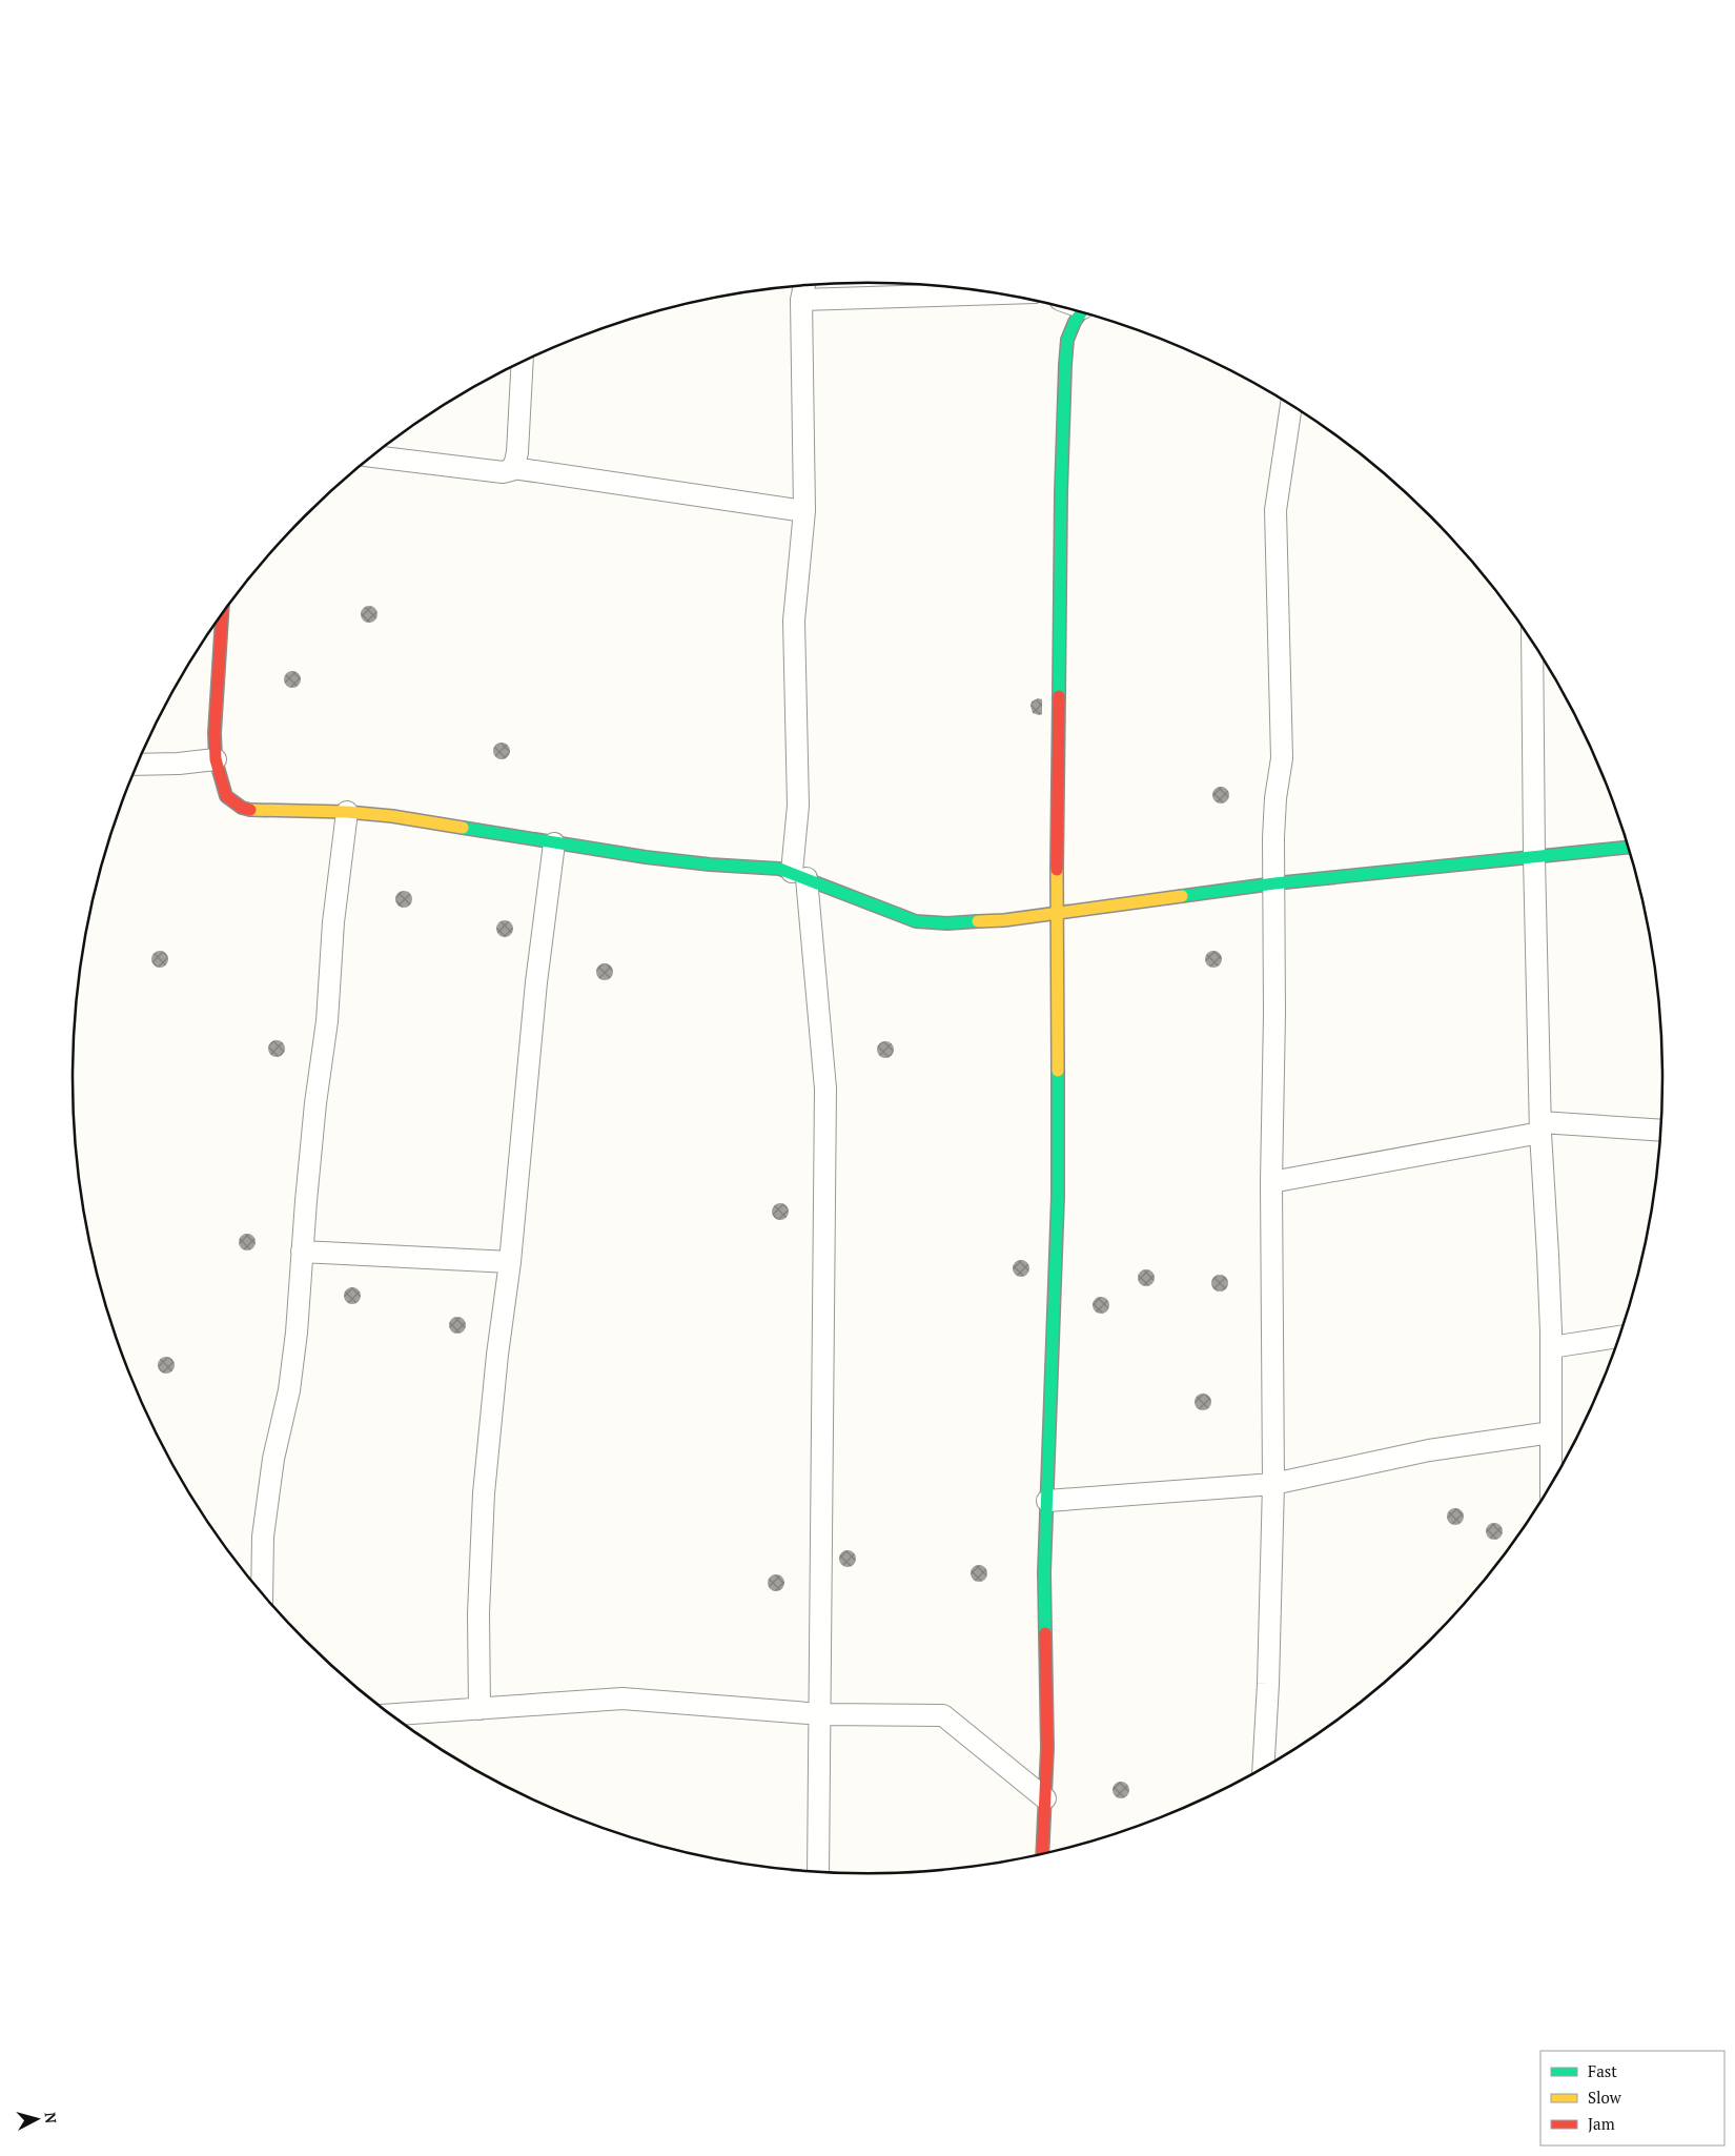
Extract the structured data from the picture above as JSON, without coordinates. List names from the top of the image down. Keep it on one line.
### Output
{"legend":["Fast","Slow","Jam"],"north":"right"}
